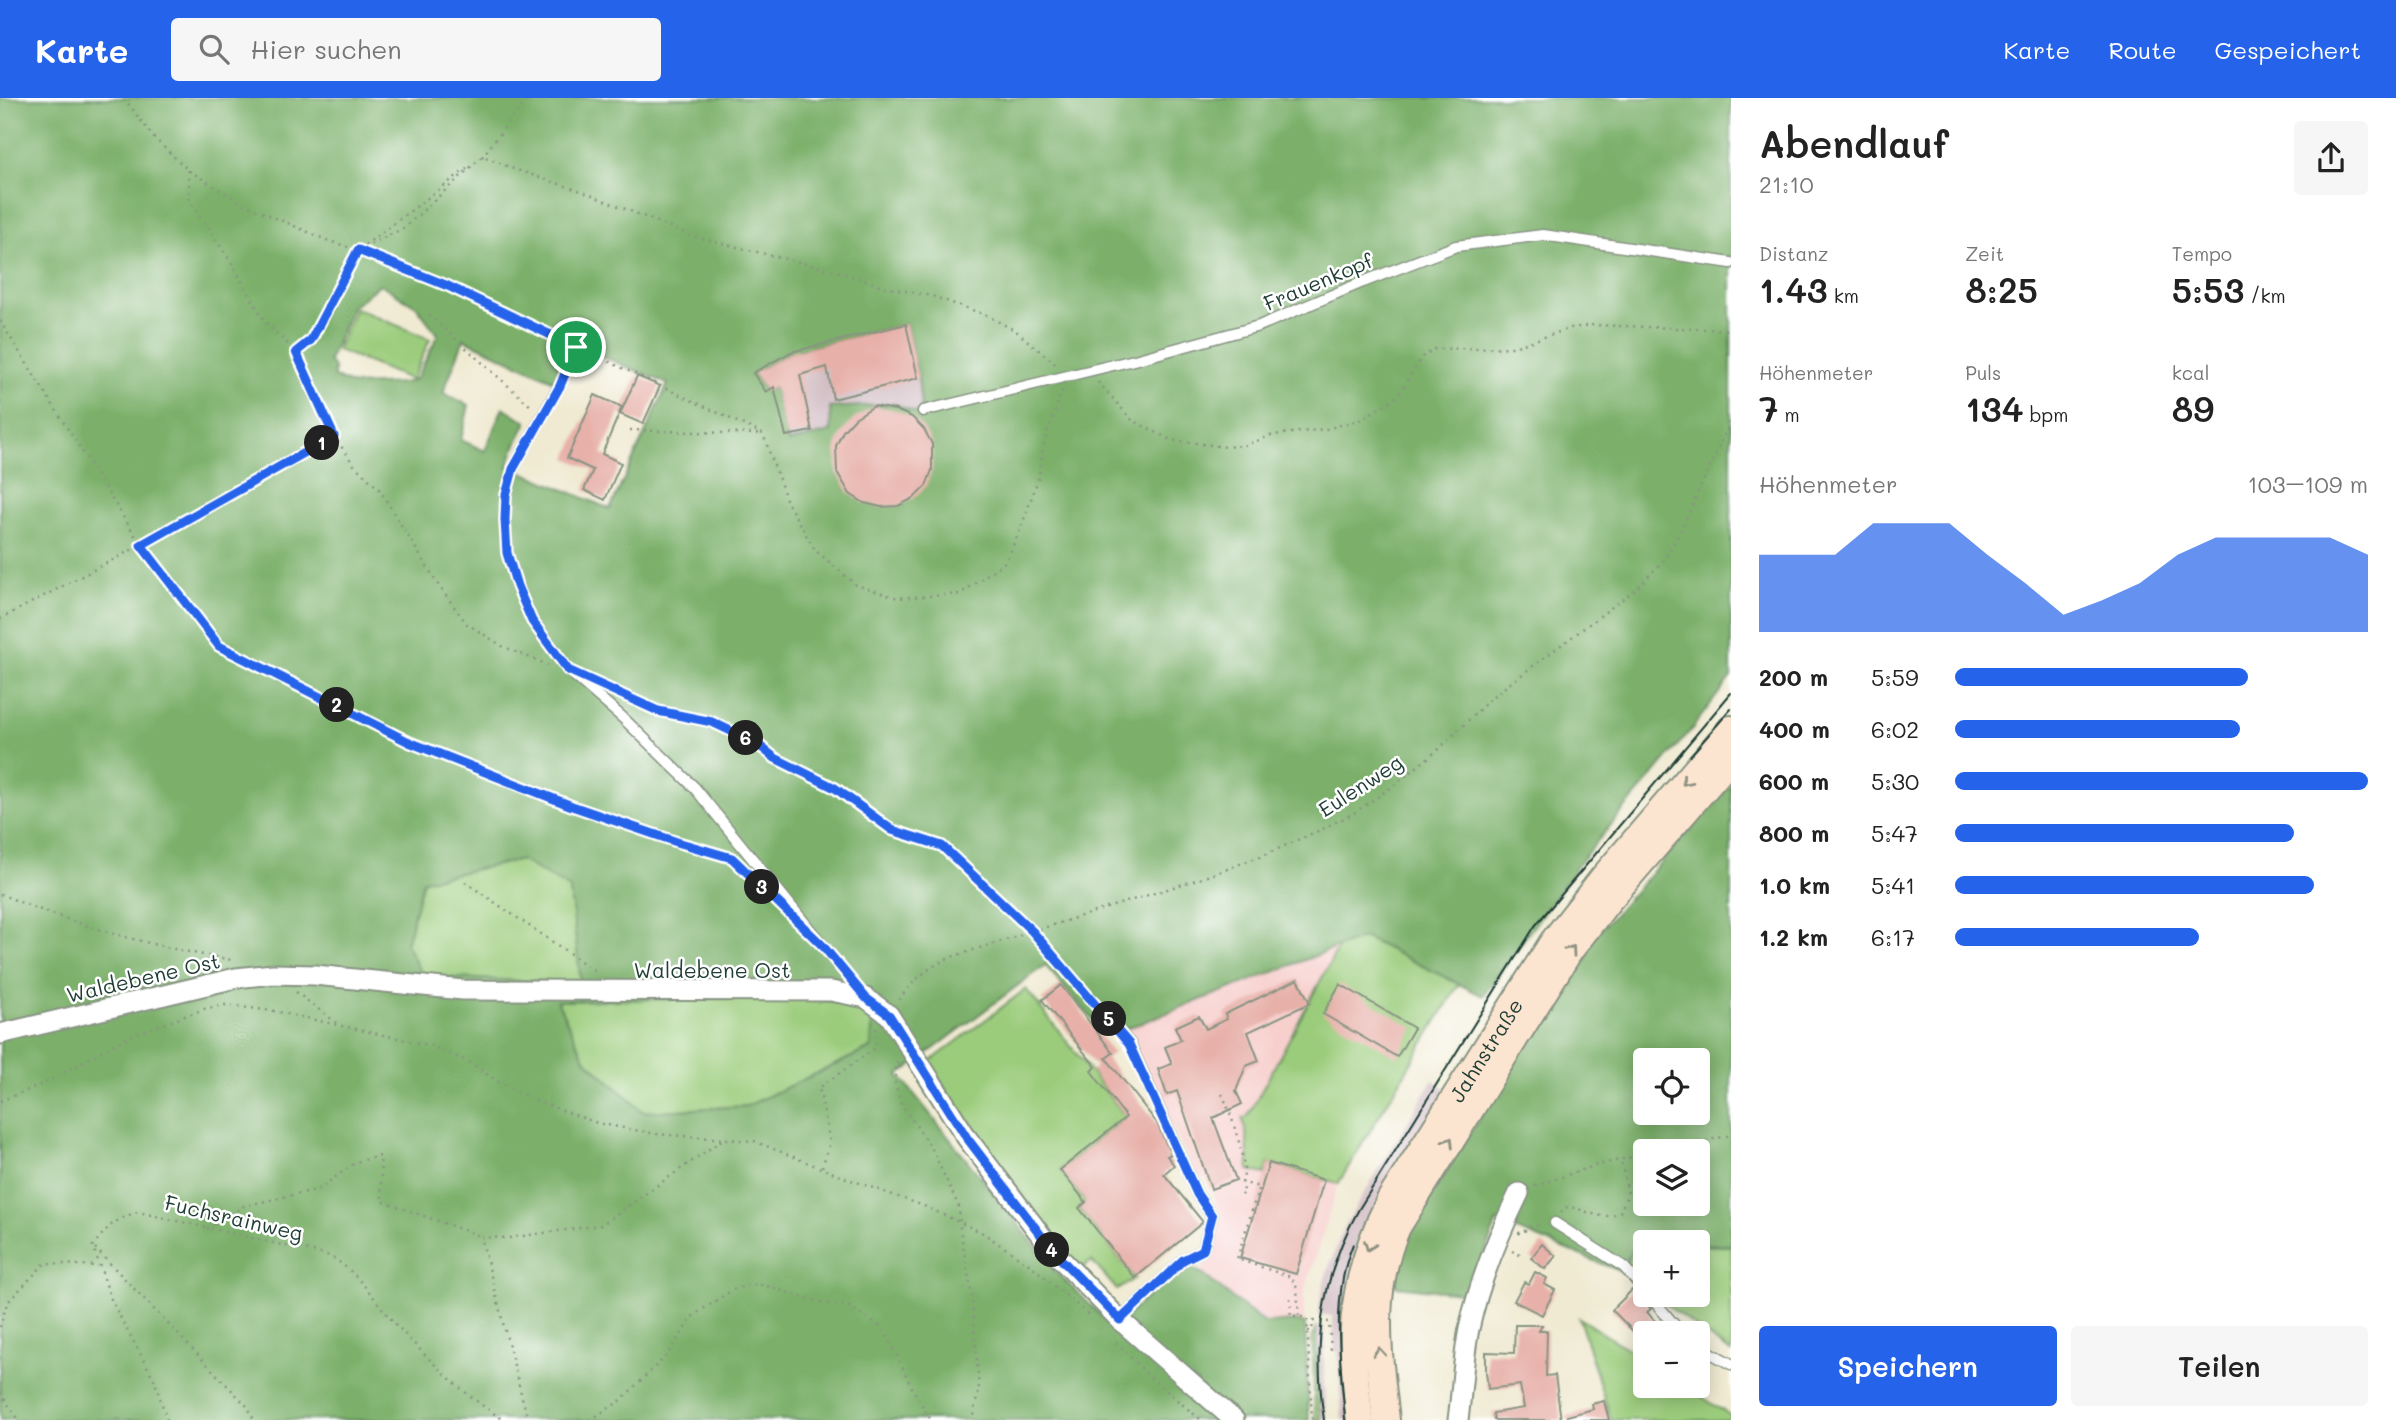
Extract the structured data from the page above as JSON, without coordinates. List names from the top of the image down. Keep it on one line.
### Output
{"streets":{"main road":["Jahnstraße"],"street":["Waldebene Ost"],"lane":["Frauenkopf"],"path":["Eulenweg","Fuchsrainweg"]},"crossings":[["Eulenweg","Waldebene Ost"]],"page":{"header":"Karte","search":"Hier suchen","nav":["Karte","Route","Gespeichert"],"heading":["Abendlauf","21:10"],"stats":[["Distanz","1.43 km"],["Zeit","8:25"],["Tempo","5:53 /km"],["Höhenmeter","7 m"],["Puls","134 bpm"],["kcal","89"]],"pins":["1","2","6","3","5","4"],"chart":["Höhenmeter","103–109 m"],"list":[{"name":"200 m","note":"5:59"},{"name":"400 m","note":"6:02"},{"name":"600 m","note":"5:30"},{"name":"800 m","note":"5:47"},{"name":"1.0 km","note":"5:41"},{"name":"1.2 km","note":"6:17"}],"map_buttons":["+","−"],"buttons":["Speichern","Teilen"]}}
